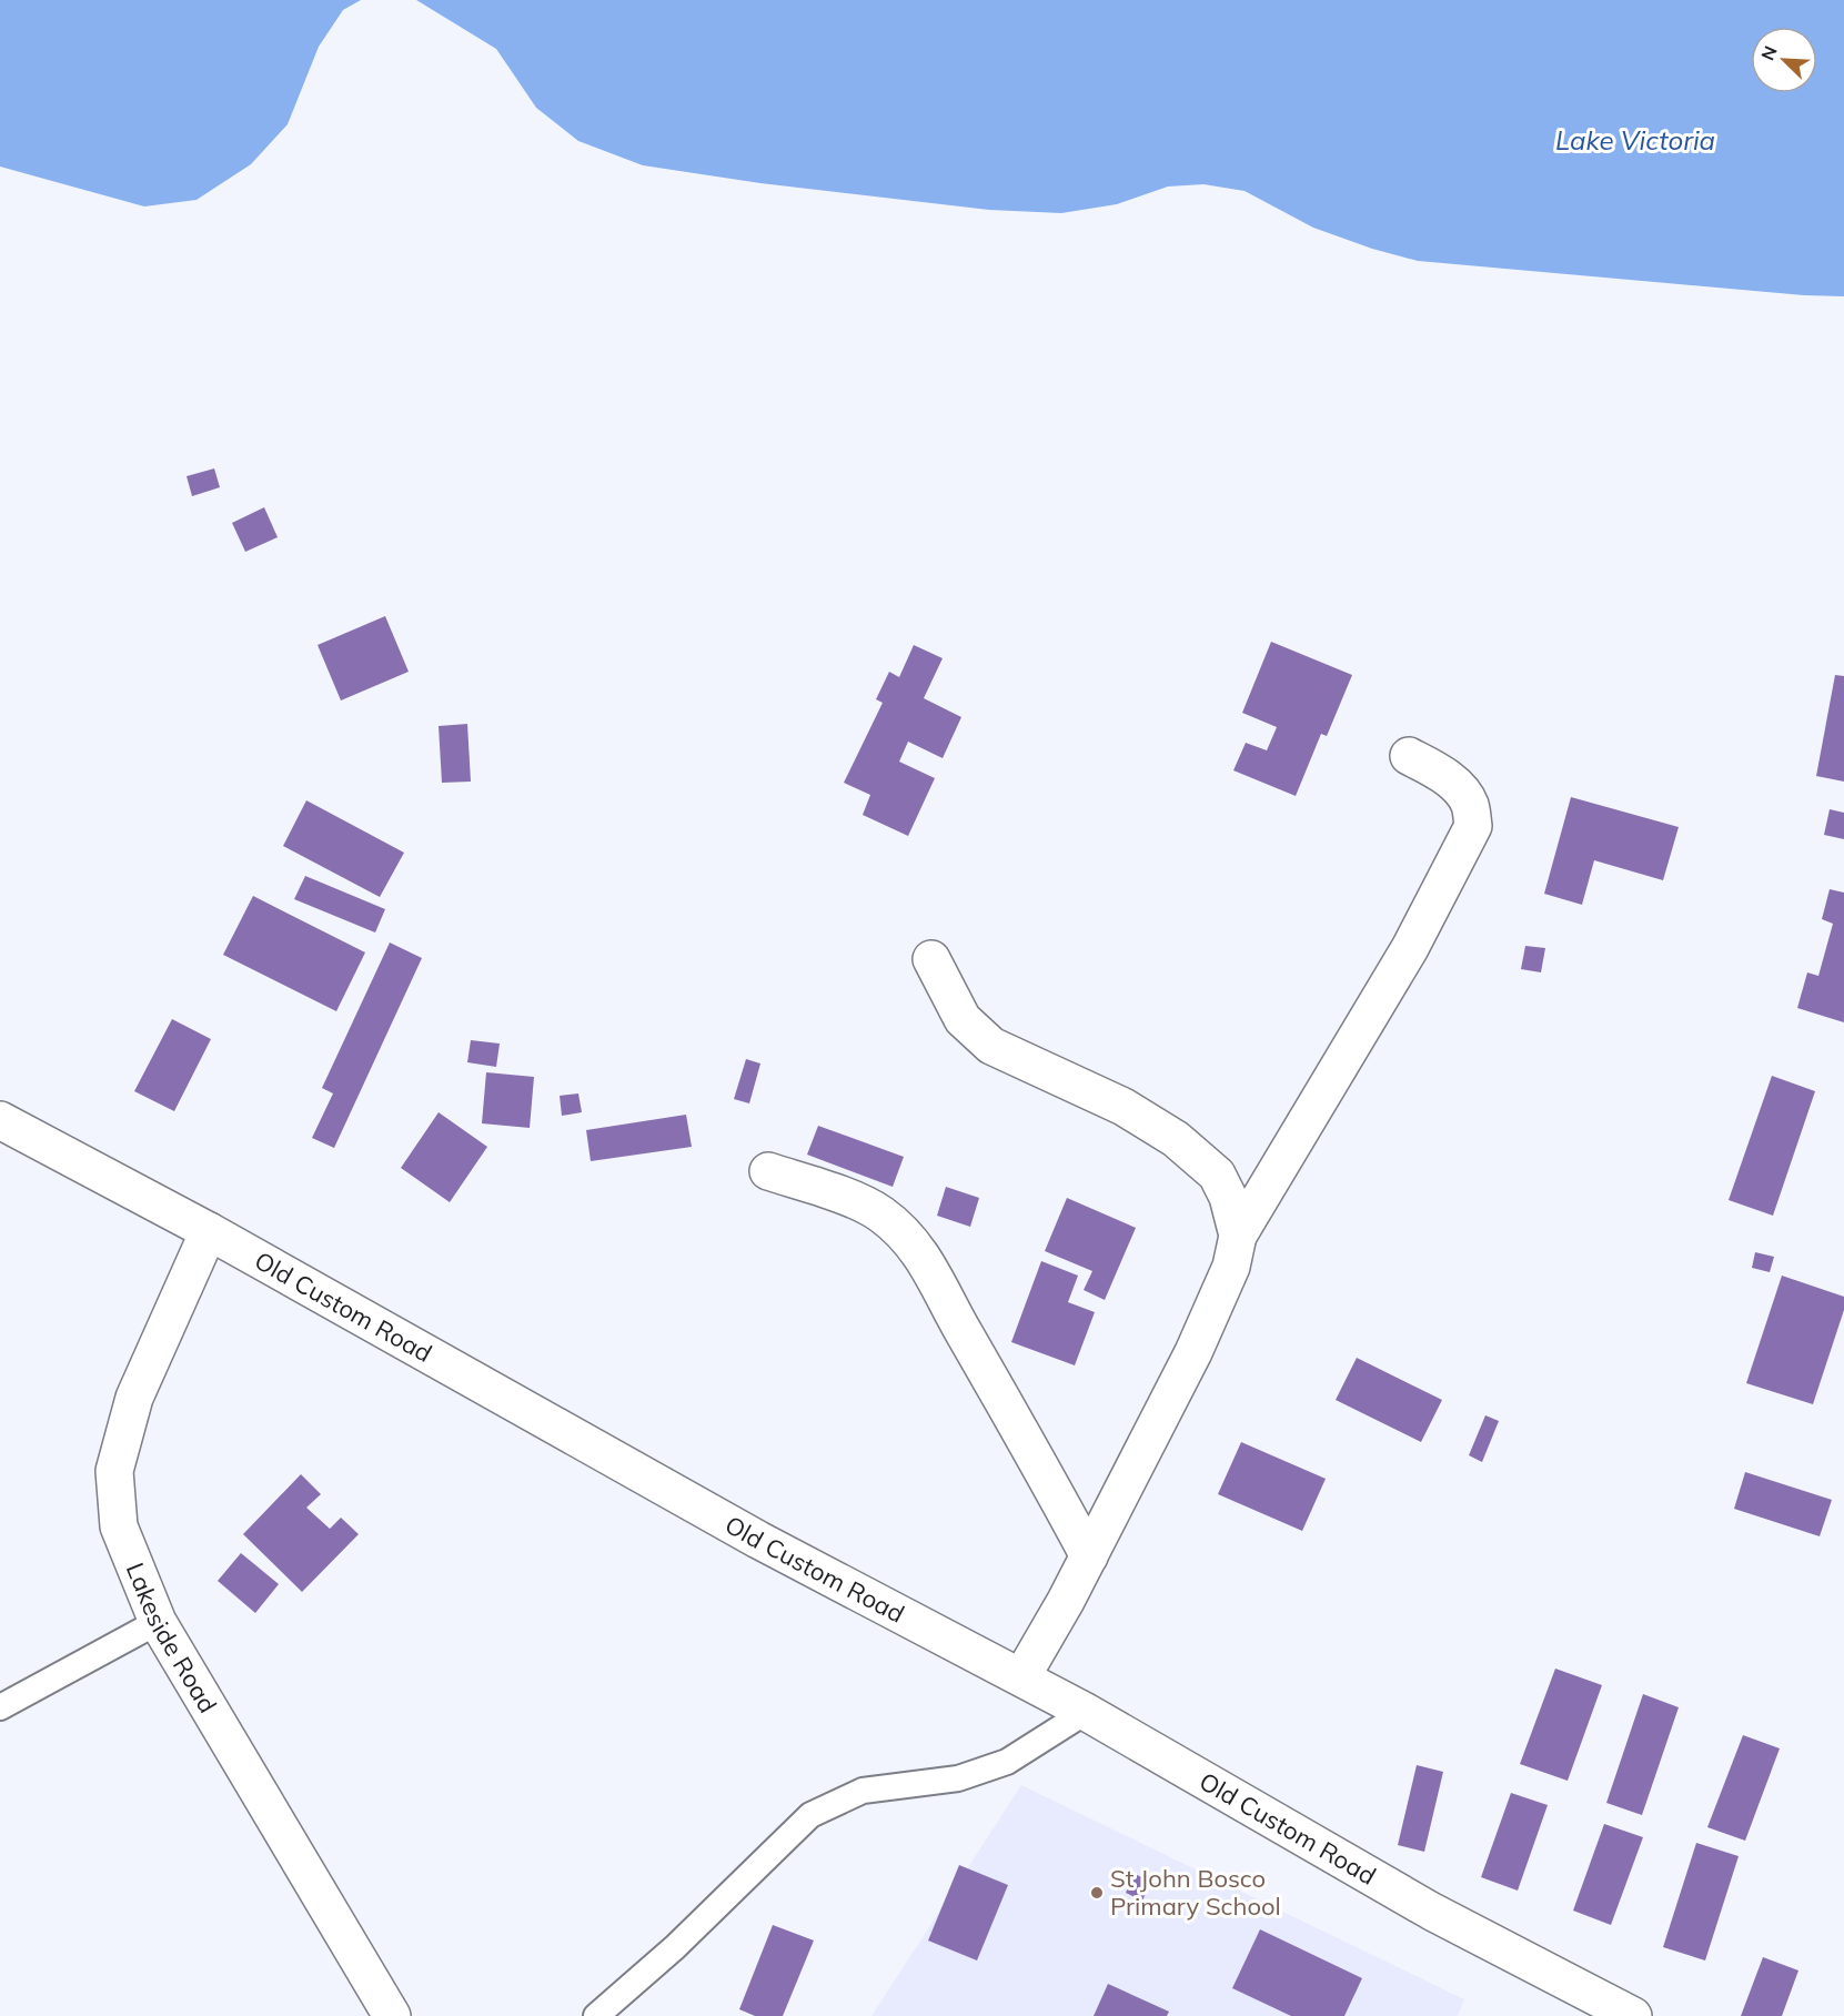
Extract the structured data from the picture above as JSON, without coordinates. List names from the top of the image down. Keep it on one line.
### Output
{"streets":{"street":["Old Custom Road","Lakeside Road"]},"crossings":[["Old Custom Road","Lakeside Road"]],"water":["Lake Victoria"],"places":["St John Bosco Primary School"],"north":"top left"}
